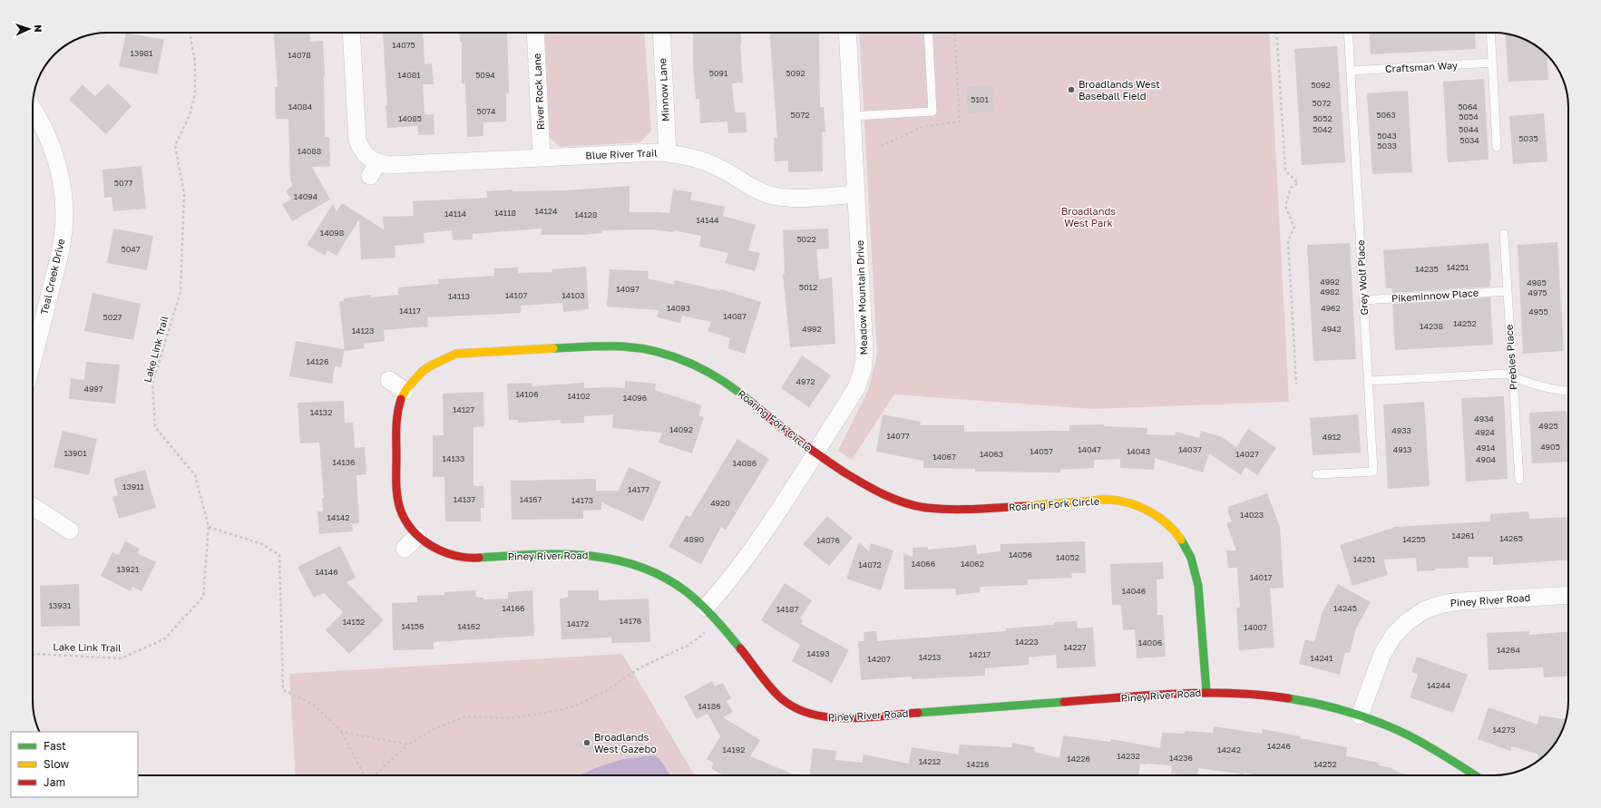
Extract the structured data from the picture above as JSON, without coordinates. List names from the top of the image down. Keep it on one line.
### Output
{"streets":{"street":["Minnow Lane","River Rock Lane","Blue River Trail","Teal Creek Drive","Meadow Mountain Drive","Roaring Fork Circle","Piney River Road"],"lane":["Craftsman Way","Grey Wolf Place","Pikeminnow Place","Prebles Place"],"path":["Lake Link Trail"]},"crossings":[["Craftsman Way","Grey Wolf Place"],["Minnow Lane","Blue River Trail"],["River Rock Lane","Blue River Trail"],["Blue River Trail","Meadow Mountain Drive"],["Grey Wolf Place","Pikeminnow Place"],["Pikeminnow Place","Prebles Place"],["Meadow Mountain Drive","Roaring Fork Circle"],["Meadow Mountain Drive","Piney River Road"],["Roaring Fork Circle","Piney River Road"]],"parks":["Broadlands West Park"],"places":["Broadlands West Baseball Field","Broadlands West Gazebo"],"house_numbers":["14075","13981","14078","5091","5092","14081","5094","5092","5101","5072","14084","5064","5074","5072","5063","5054","14085","5052","5042","5044","5043","5035","5034","5033","14088","5077","14094","14124","14118","14114","14128","14144","14098","5022","5047","14251","14235","4992","4985","5012","14097","4982","4975","14107","14103","14113","14093","4962","14117","4955","14087","5027","14252","14238","4992","4942","14123","14126","4972","4997","14106","14102","14096","14127","14132","4934","4925","14092","4933","4924","14077","4912","4905","4914","14047","14037","4913","14057","14043","13901","14063","14027","14067","14133","4904","14136","14086","13911","14177","14137","14167","14173","4920","14023","14142","14261","14265","4890","14255","14076","14056","14052","14251","14066","14062","14072","13921","14146","14017","14046","13931","14166","14245","14187","14176","14152","14172","14156","14162","14007","14223","14006","14227","14264","14193","14217","14213","14241","14207","14244","14186","14273","14246","14192","14242","14232","14236","14226","14212","14216","14252"],"legend":["Fast","Slow","Jam"],"north":"right"}
